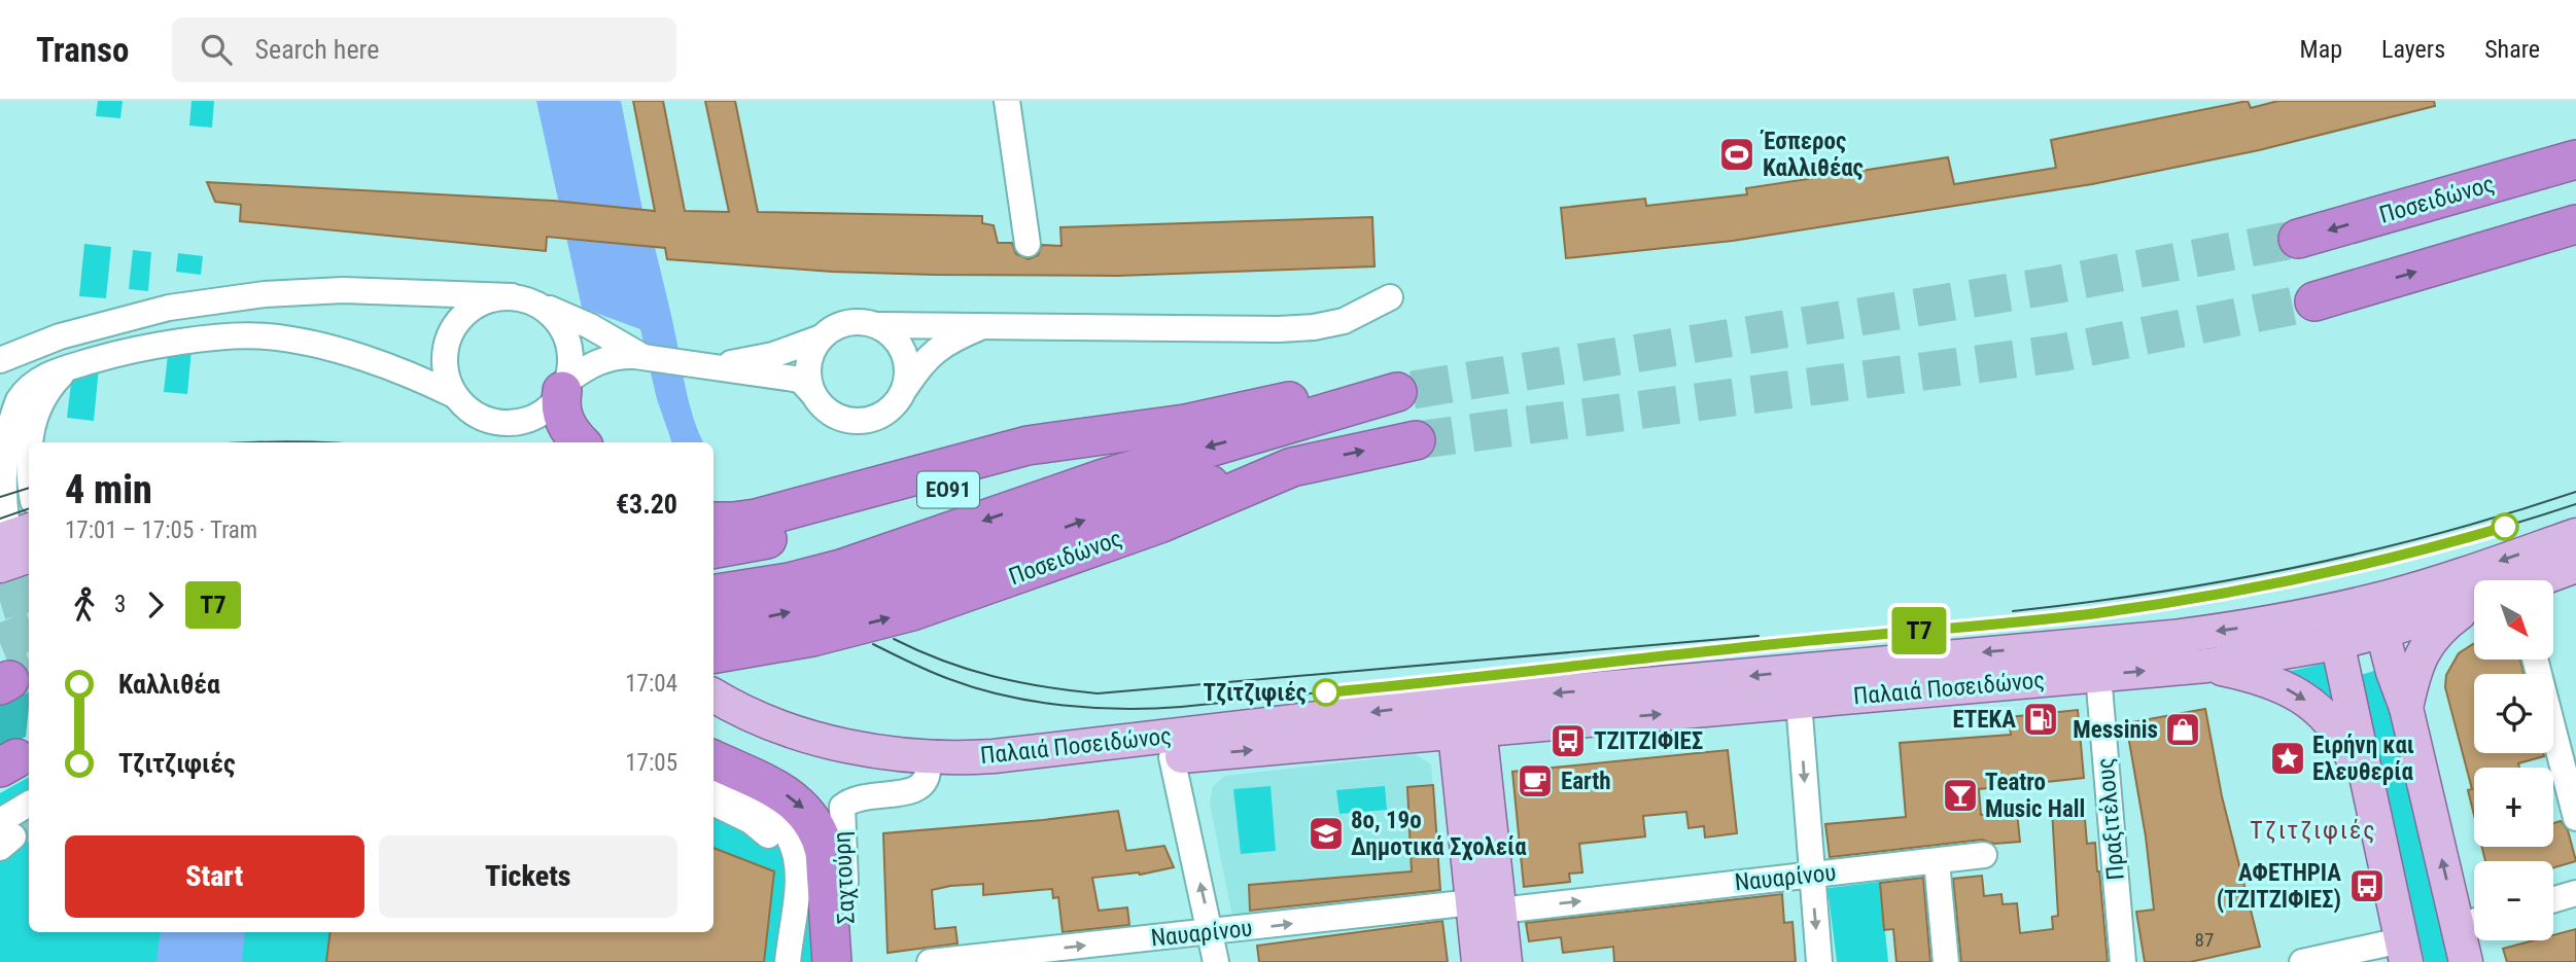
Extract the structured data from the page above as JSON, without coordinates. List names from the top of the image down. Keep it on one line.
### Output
{"streets":{"highway":["Ποσειδώνος","ΕΟ91"],"main road":["Παλαιά Ποσειδώνος"],"street":["Πραξιτέλους","Σαχτούρη","Ναυαρίνου"]},"crossings":[["Παλαιά Ποσειδώνος","Πραξιτέλους"],["Παλαιά Ποσειδώνος","Σαχτούρη"]],"one_way":["Ναυαρίνου"],"districts":["Τζιτζιφιές"],"places":{"sports":["Έσπερος Καλλιθέας"],"other":["Τζιτζιφιές"],"fuel station":["ΕΤΕΚΑ"],"shop":["Messinis"],"bus stop":["ΤΖΙΤΖΙΦΙΕΣ","ΑΦΕΤΗΡΙΑ (ΤΖΙΤΖΙΦΙΕΣ)"],"place":["Ειρήνη και Ελευθερία"],"cafe":["Earth"],"bar":["Teatro Music Hall"],"school or university":["8ο, 19ο Δημοτικά Σχολεία"]},"lines":["tram line Τ7"],"house_numbers":["87"],"north":"bottom right","page":{"header":"Transo","search":"Search here","nav":["Map","Layers","Share"],"on_map":"Τ7","heading":["4 min","17:01 – 17:05 · Tram","€3.20"],"legs":["3","Τ7"],"map_buttons":["+","−"],"list":[{"name":"Καλλιθέα","value":"17:04"},{"name":"Τζιτζιφιές","value":"17:05"}],"buttons":["Start","Tickets"]}}
